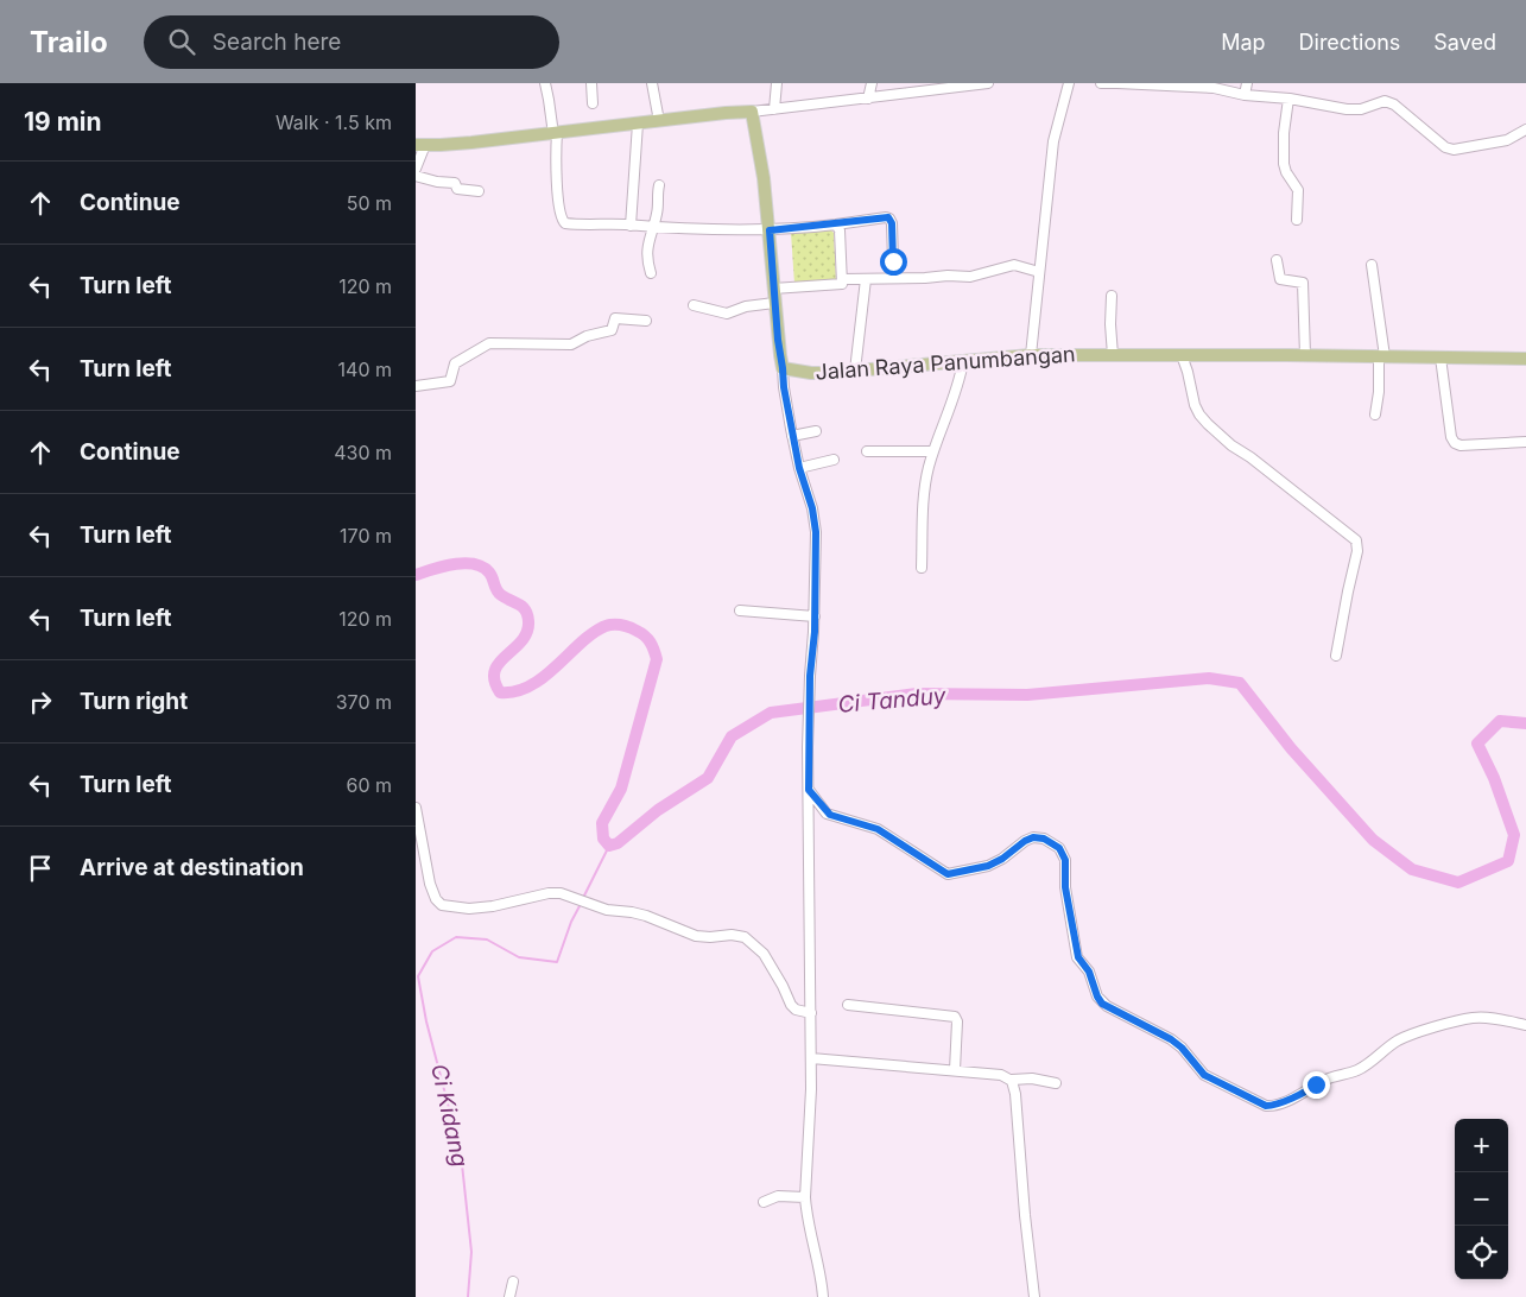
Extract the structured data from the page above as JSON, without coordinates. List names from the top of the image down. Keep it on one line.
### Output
{"streets":{"main road":["Jalan Raya Panumbangan"]},"water":["Ci Tanduy","Ci Kidang"],"page":{"header":"Trailo","search":"Search here","nav":["Map","Directions","Saved"],"heading":["19 min","Walk · 1.5 km"],"list":[["Continue","50 m"],["Turn left","120 m"],["Turn left","140 m"],["Continue","430 m"],["Turn left","170 m"],["Turn left","120 m"],["Turn right","370 m"],["Turn left","60 m"],"Arrive at destination"],"map_buttons":["+","−"]}}
